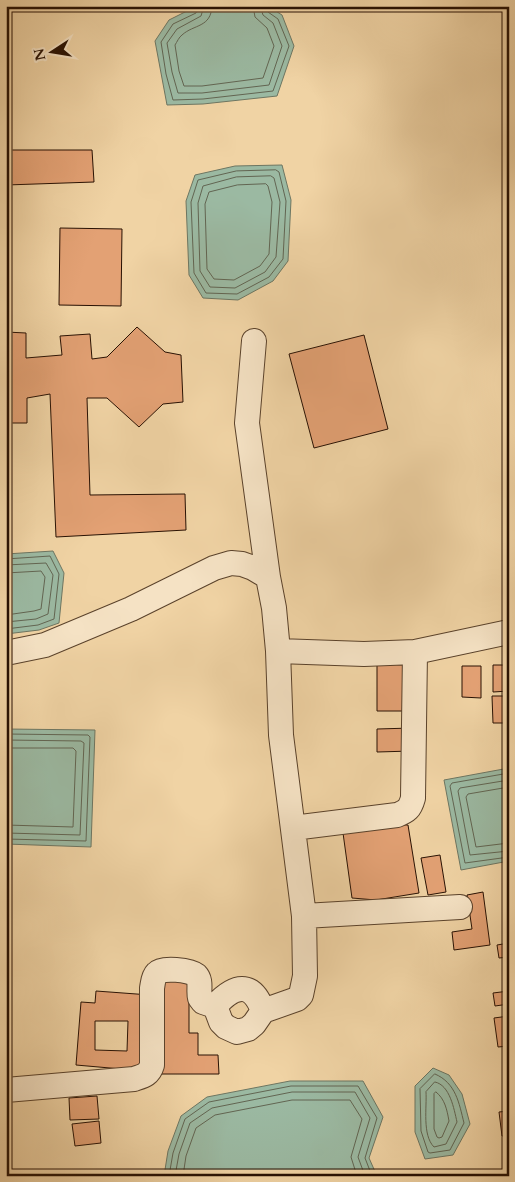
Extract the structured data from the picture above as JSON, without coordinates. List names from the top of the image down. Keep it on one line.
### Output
{"north":"left"}
